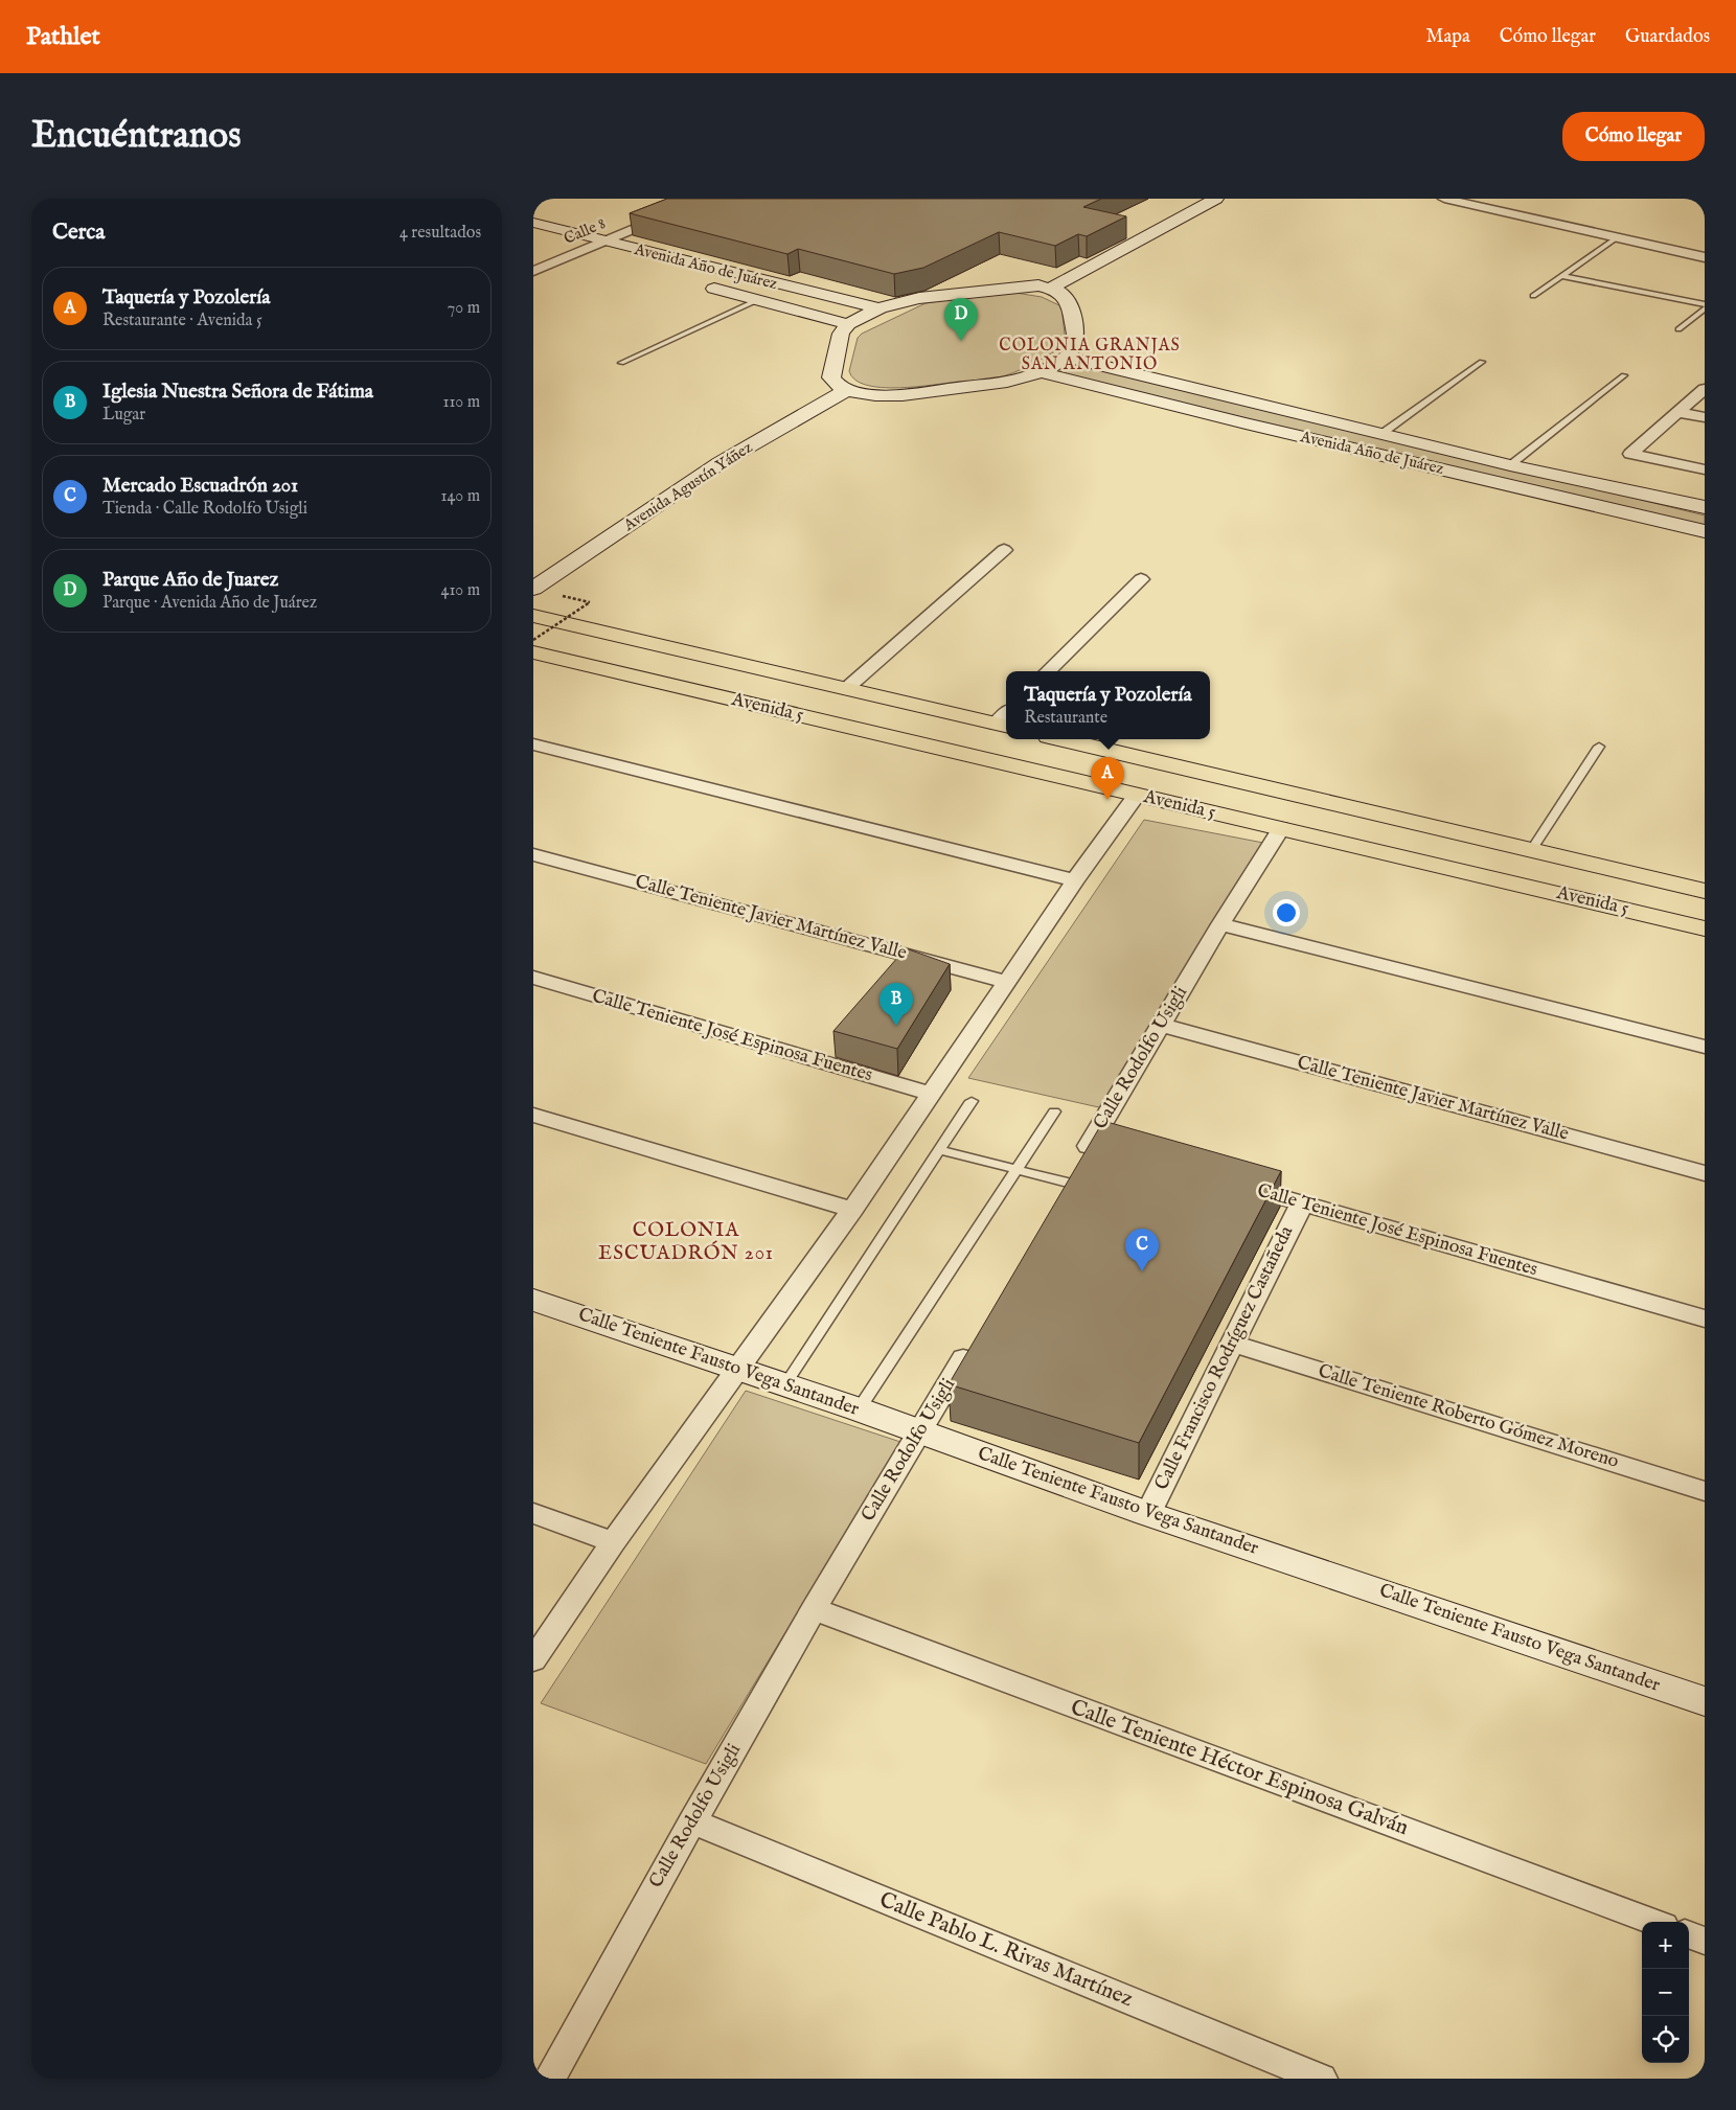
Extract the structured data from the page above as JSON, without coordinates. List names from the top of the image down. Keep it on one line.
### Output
{"streets":{"main road":["Avenida Año de Juárez","Avenida Agustín Yáñez","Avenida 5","Calle Teniente Fausto Vega Santander"],"street":["Calle 8","Calle Teniente Javier Martínez Valle","Calle Teniente José Espinosa Fuentes","Calle Rodolfo Usigli","Calle Francisco Rodríguez Castañeda","Calle Teniente Roberto Gómez Moreno","Calle Teniente Héctor Espinosa Galván","Calle Pablo L. Rivas Martínez"]},"crossings":[["Calle 8","Avenida Año de Juárez"],["Avenida 5","Calle Rodolfo Usigli"],["Calle Teniente Javier Martínez Valle","Calle Rodolfo Usigli"],["Calle Teniente José Espinosa Fuentes","Calle Francisco Rodríguez Castañeda"],["Calle Rodolfo Usigli","Calle Teniente Fausto Vega Santander"],["Calle Rodolfo Usigli","Calle Teniente Héctor Espinosa Galván"],["Calle Rodolfo Usigli","Calle Pablo L. Rivas Martínez"],["Calle Francisco Rodríguez Castañeda","Calle Teniente Fausto Vega Santander"],["Calle Francisco Rodríguez Castañeda","Calle Teniente Roberto Gómez Moreno"]],"districts":["COLONIA GRANJAS SAN ANTONIO","COLONIA ESCUADRÓN 201"],"page":{"header":"Pathlet","nav":["Mapa","Cómo llegar","Guardados"],"buttons":"Cómo llegar","title":"Encuéntranos","heading":["Cerca","4 resultados"],"list":[{"mark":"A","name":"Taquería y Pozolería","note":"Restaurante · Avenida 5","value":"70 m"},{"mark":"B","name":"Iglesia Nuestra Señora de Fátima","note":"Lugar","value":"110 m"},{"mark":"C","name":"Mercado Escuadrón 201","note":"Tienda · Calle Rodolfo Usigli","value":"140 m"},{"mark":"D","name":"Parque Año de Juarez","note":"Parque · Avenida Año de Juárez","value":"410 m"}],"pins":["D","A","B","C"],"popup":["Taquería y Pozolería","Restaurante"],"map_buttons":["+","−"]}}
